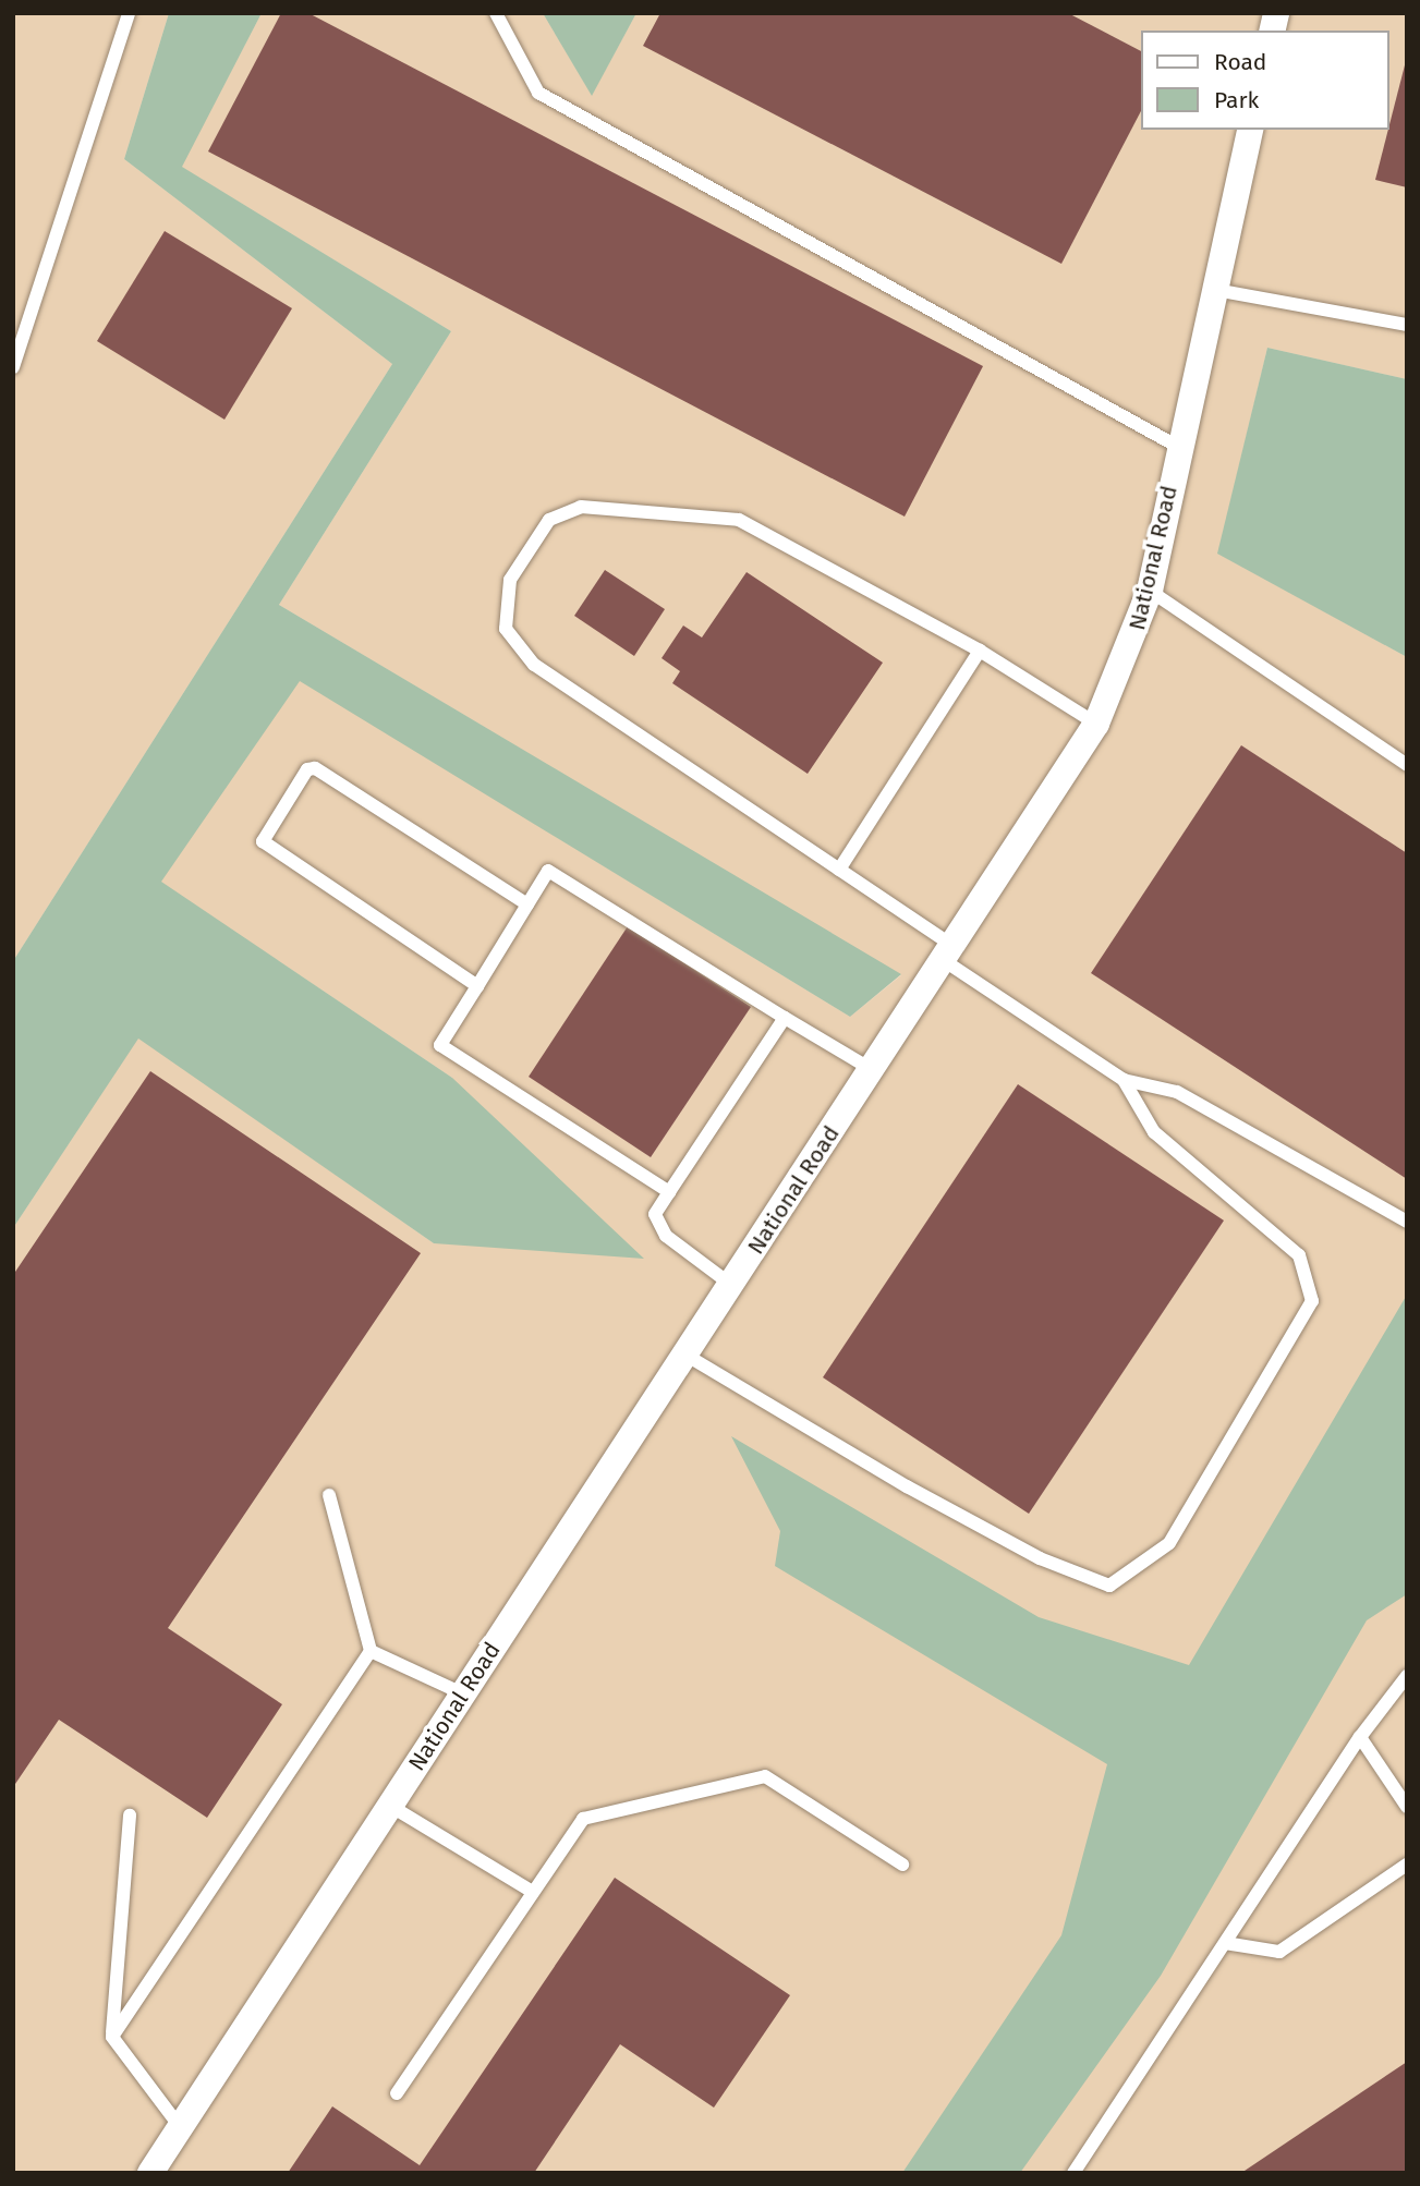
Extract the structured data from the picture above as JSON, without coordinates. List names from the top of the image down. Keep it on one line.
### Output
{"streets":{"street":["National Road"]},"legend":["Road","Park"]}
